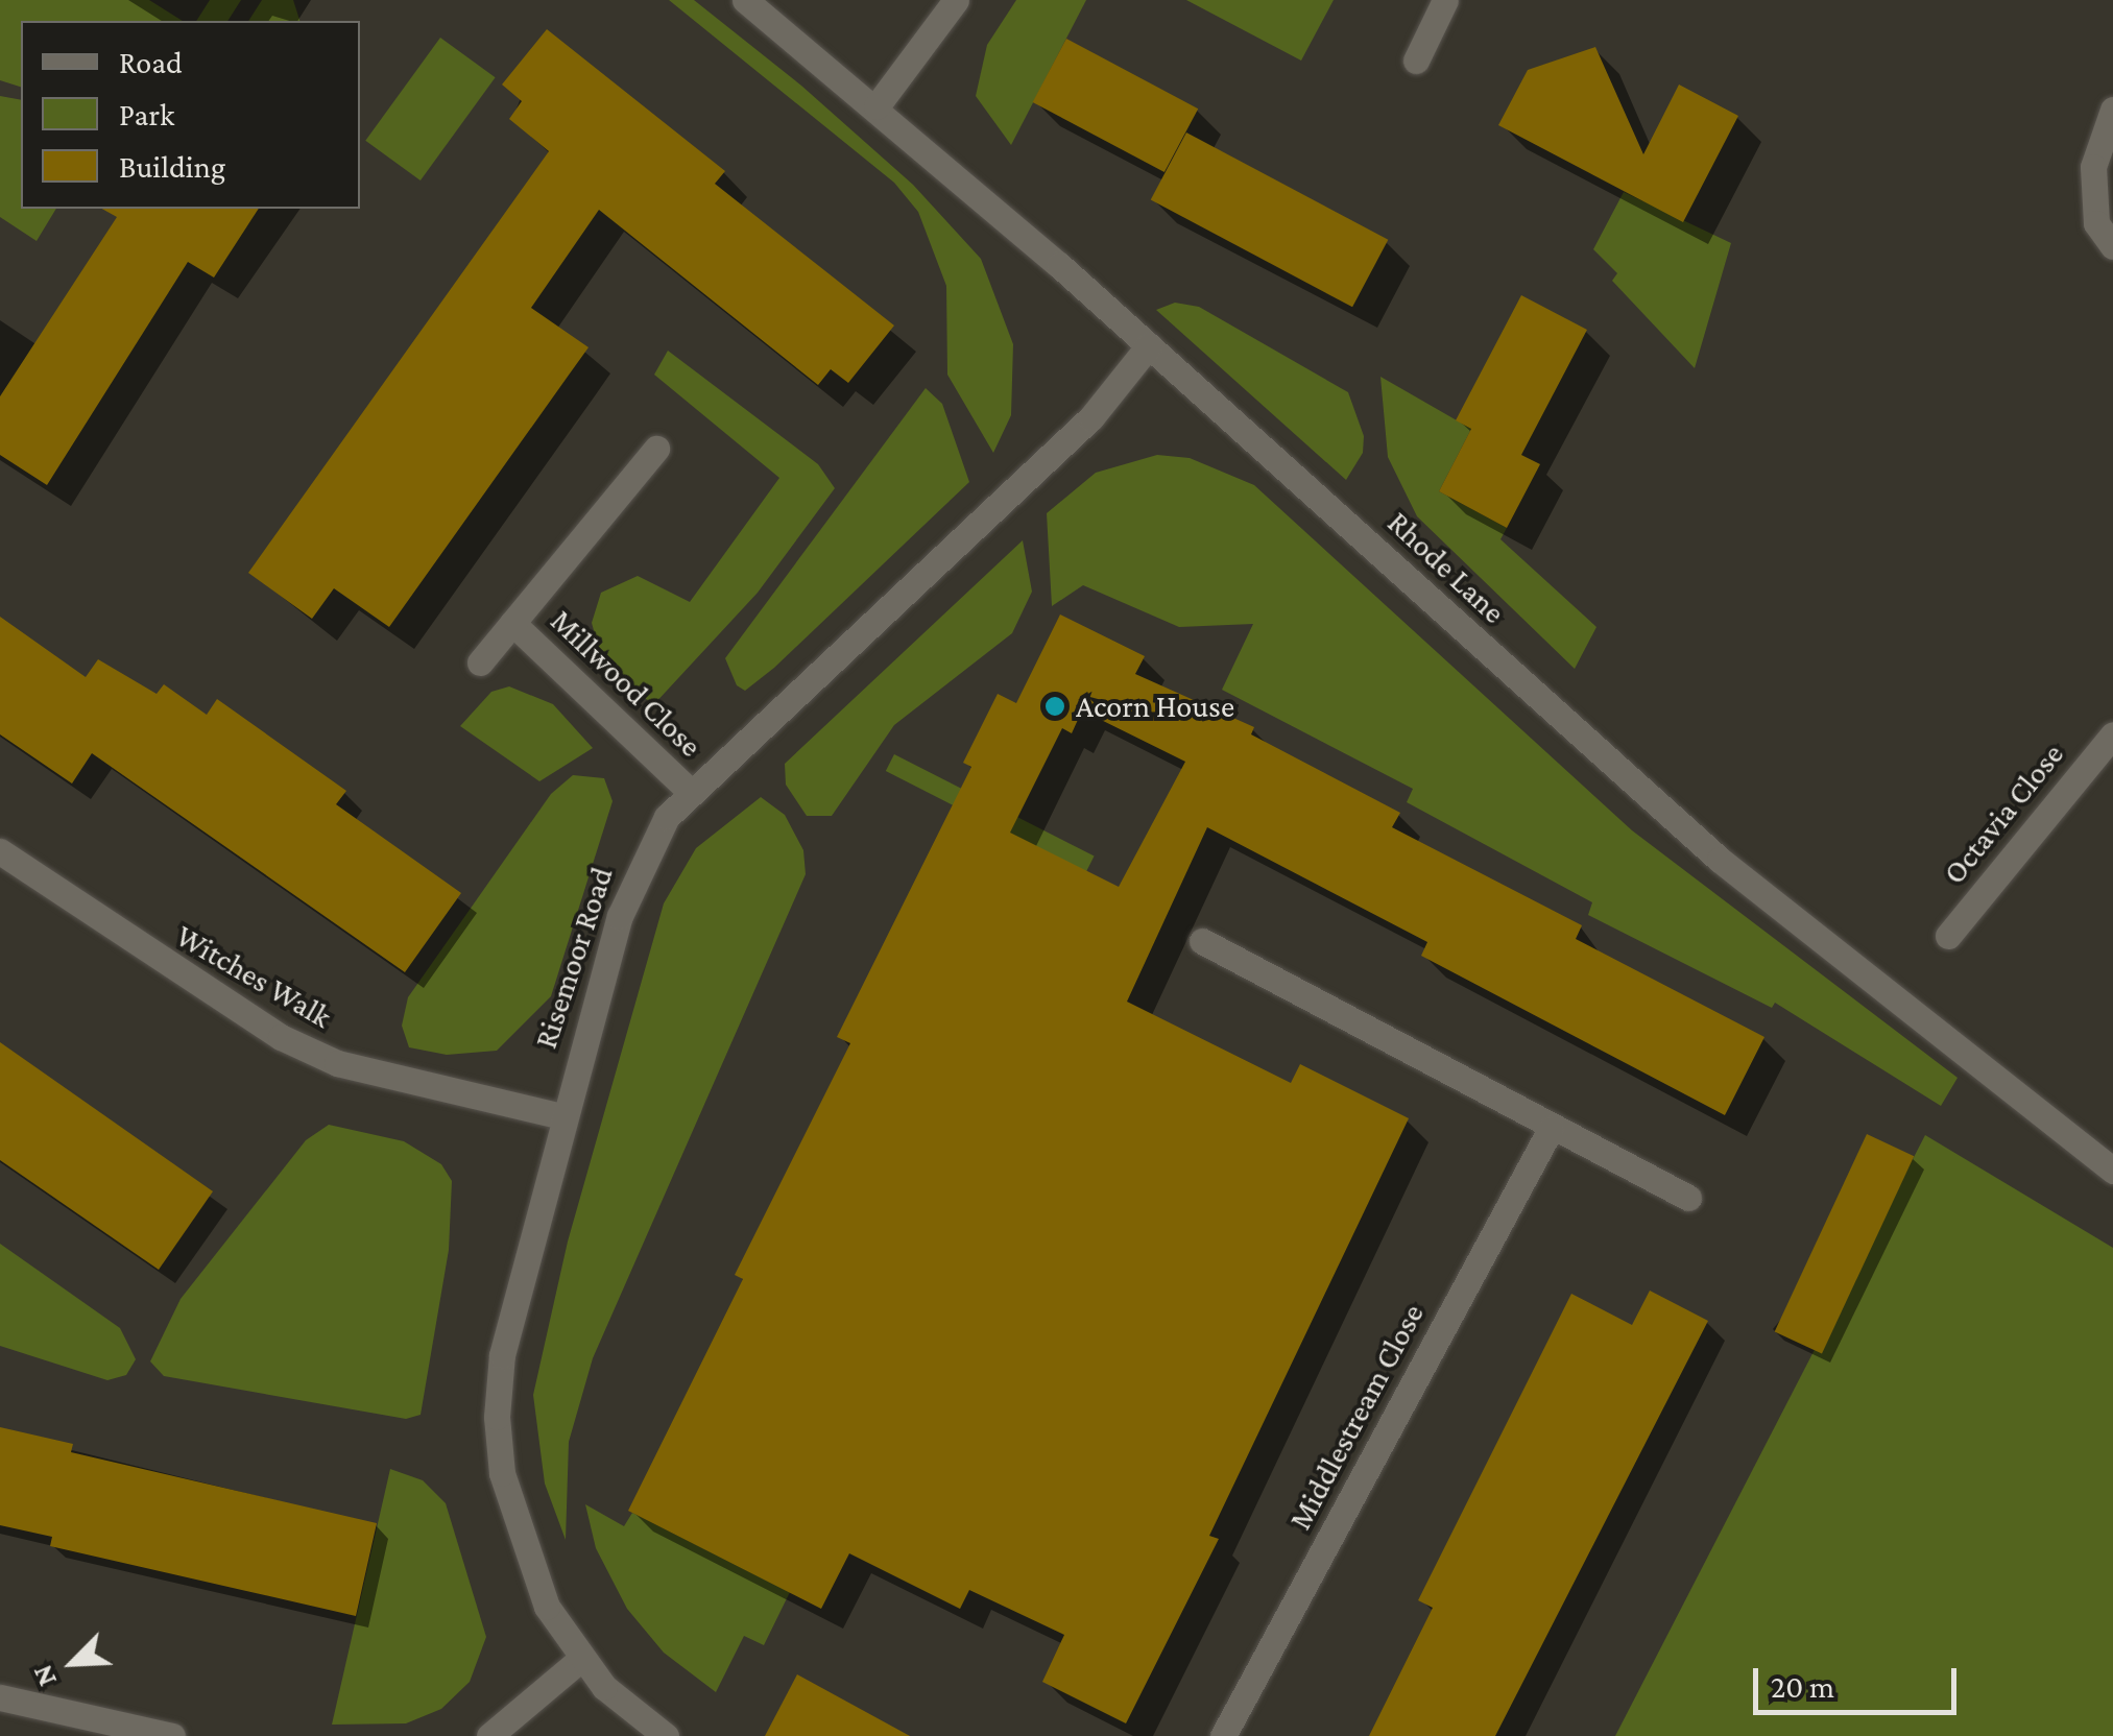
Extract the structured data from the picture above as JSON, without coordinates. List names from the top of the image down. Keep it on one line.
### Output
{"streets":{"street":["Rhode Lane","Millwood Close","Octavia Close","Risemoor Road","Witches Walk","Middlestream Close"]},"crossings":[["Rhode Lane","Risemoor Road"],["Millwood Close","Risemoor Road"],["Risemoor Road","Witches Walk"]],"places":["Acorn House"],"legend":["Road","Park","Building"],"scale_bar":"20 m","north":"bottom left"}
